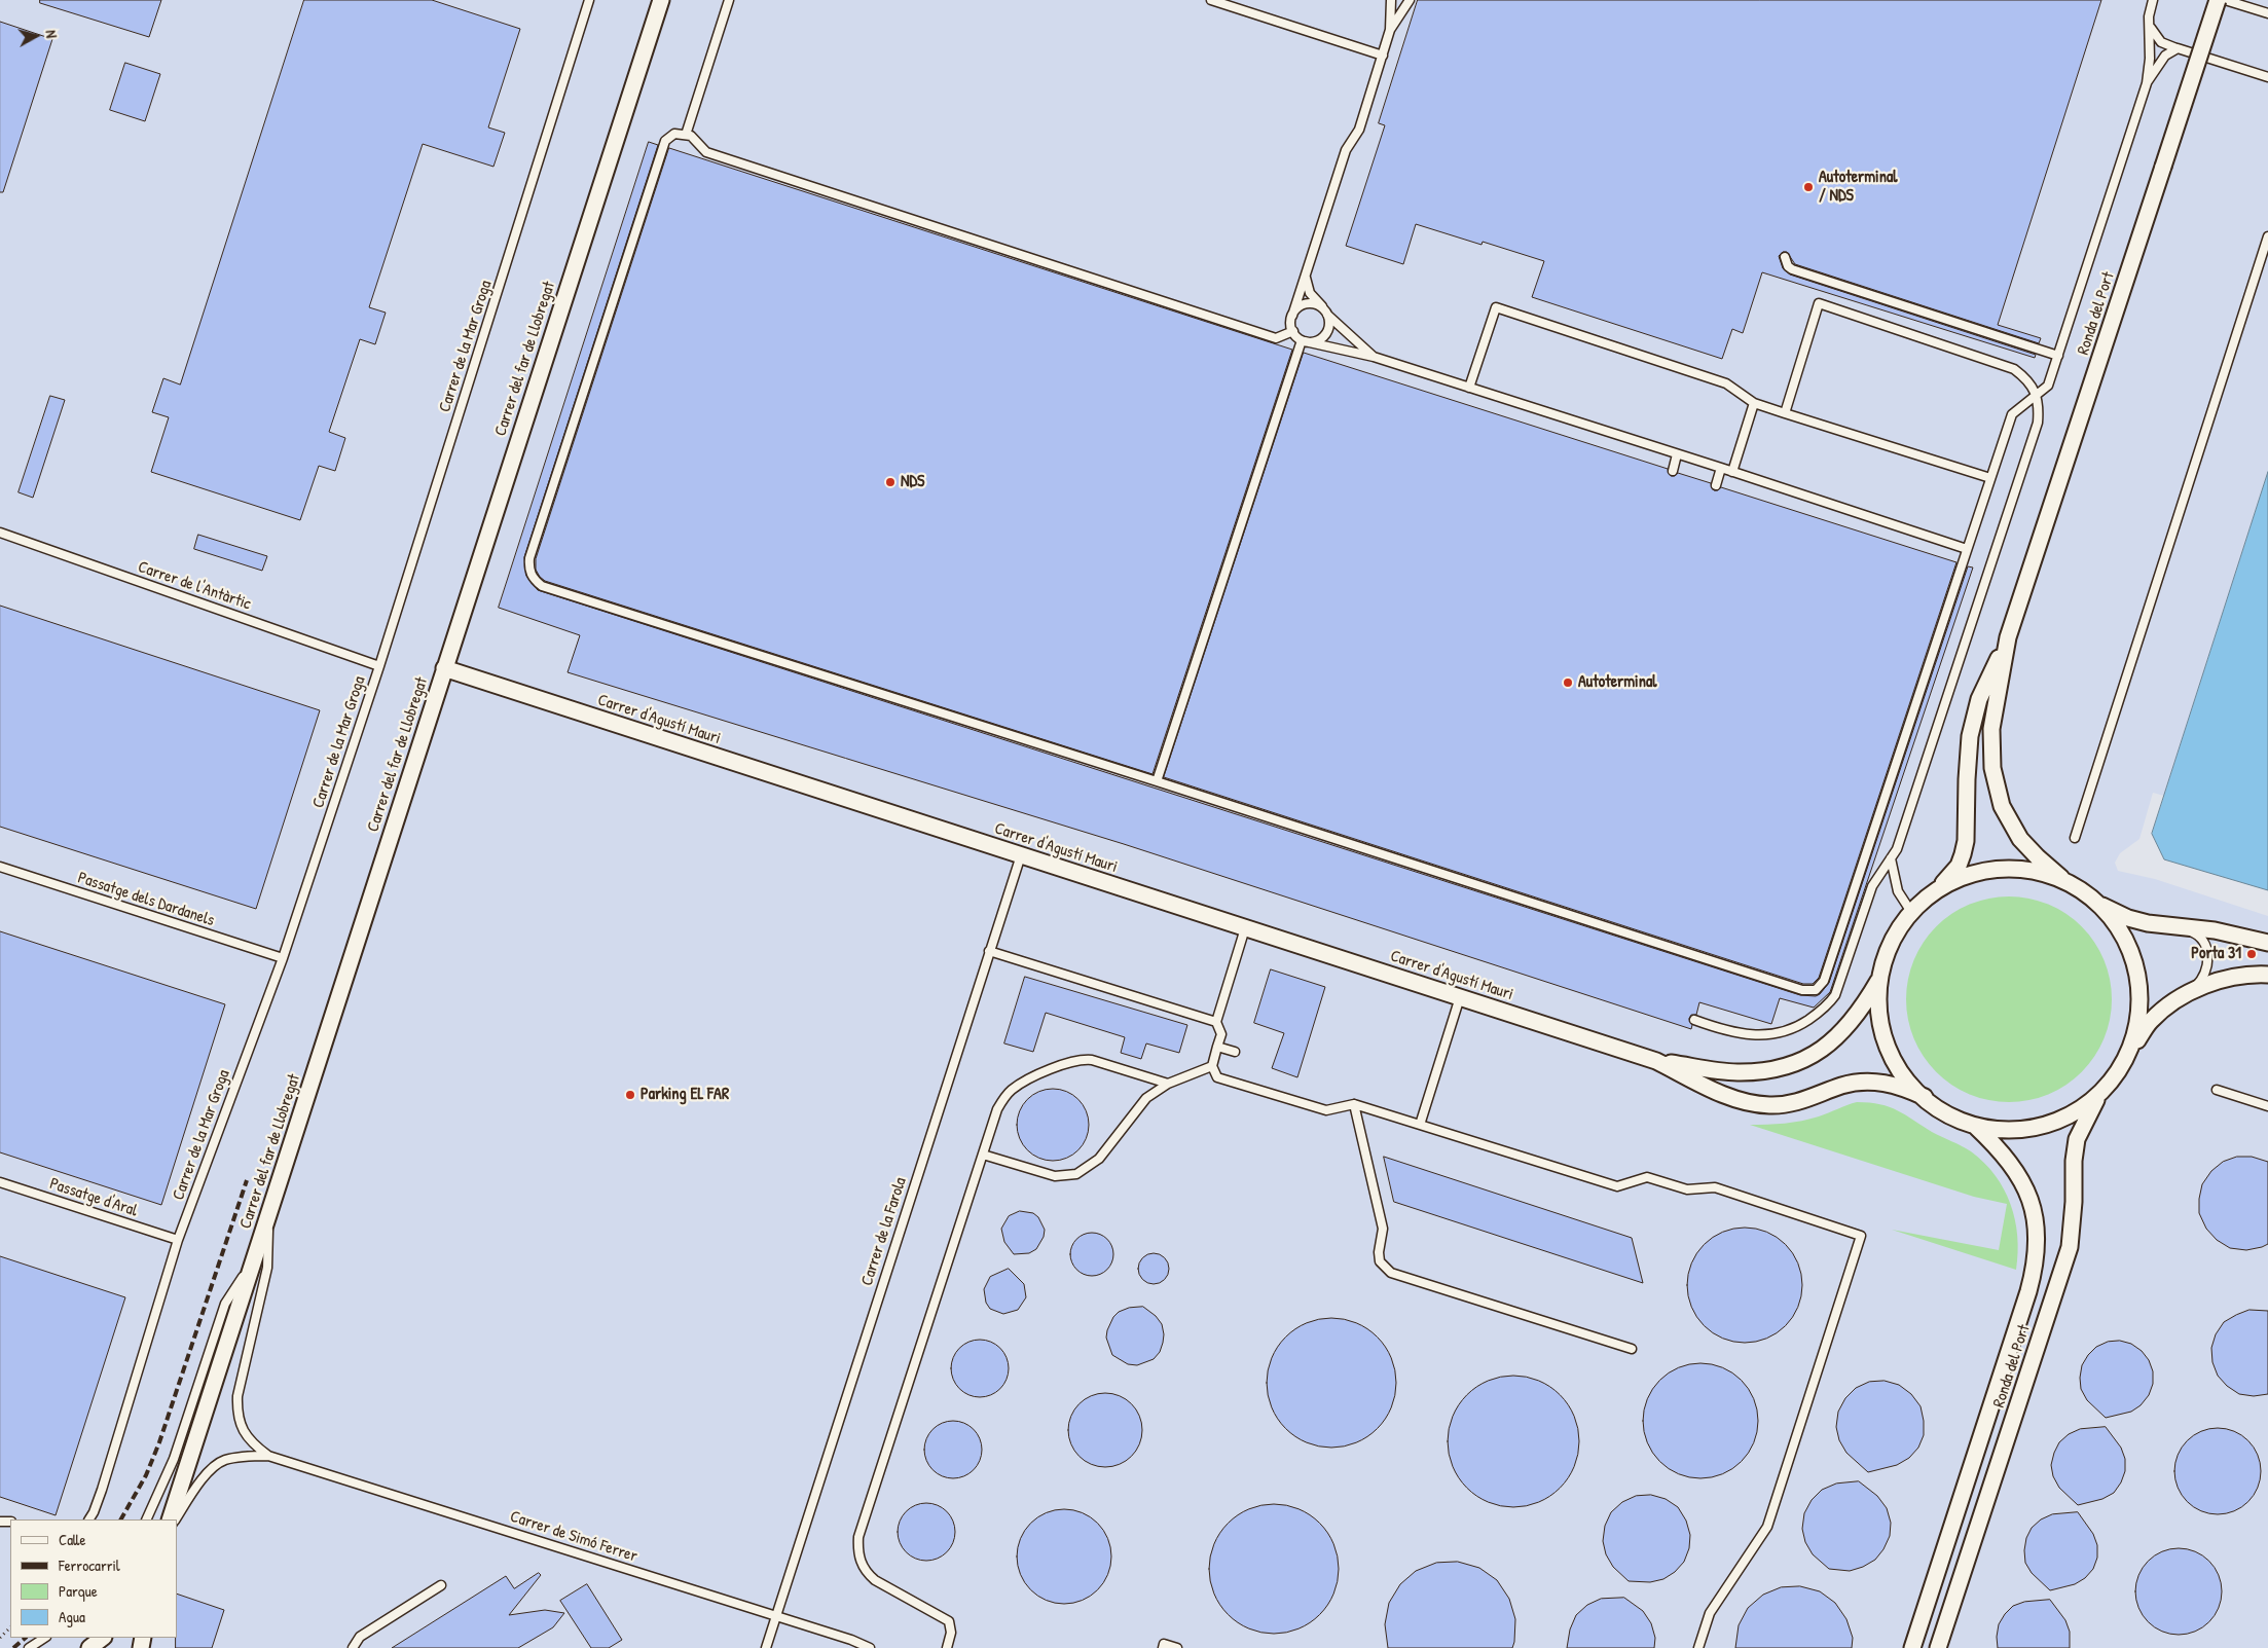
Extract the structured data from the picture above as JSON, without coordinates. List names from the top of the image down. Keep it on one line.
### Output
{"streets":{"street":["Ronda del Port","Carrer del far de Llobregat","Carrer d'Agustí Mauri"],"lane":["Carrer de la Mar Groga","Carrer de l'Antàrtic","Passatge dels Dardanels","Passatge d'Aral","Carrer de la Farola","Carrer de Simó Ferrer"]},"crossings":[["Carrer de la Mar Groga","Carrer de l'Antàrtic"],["Carrer de la Mar Groga","Passatge dels Dardanels"],["Carrer de la Mar Groga","Passatge d'Aral"],["Carrer del far de Llobregat","Carrer d'Agustí Mauri"],["Carrer d'Agustí Mauri","Carrer de la Farola"],["Carrer de la Farola","Carrer de Simó Ferrer"]],"places":["Autoterminal / NDS","NDS","Autoterminal","Porta 31","Parking EL FAR"],"legend":["Calle","Ferrocarril","Parque","Agua"],"north":"right"}
